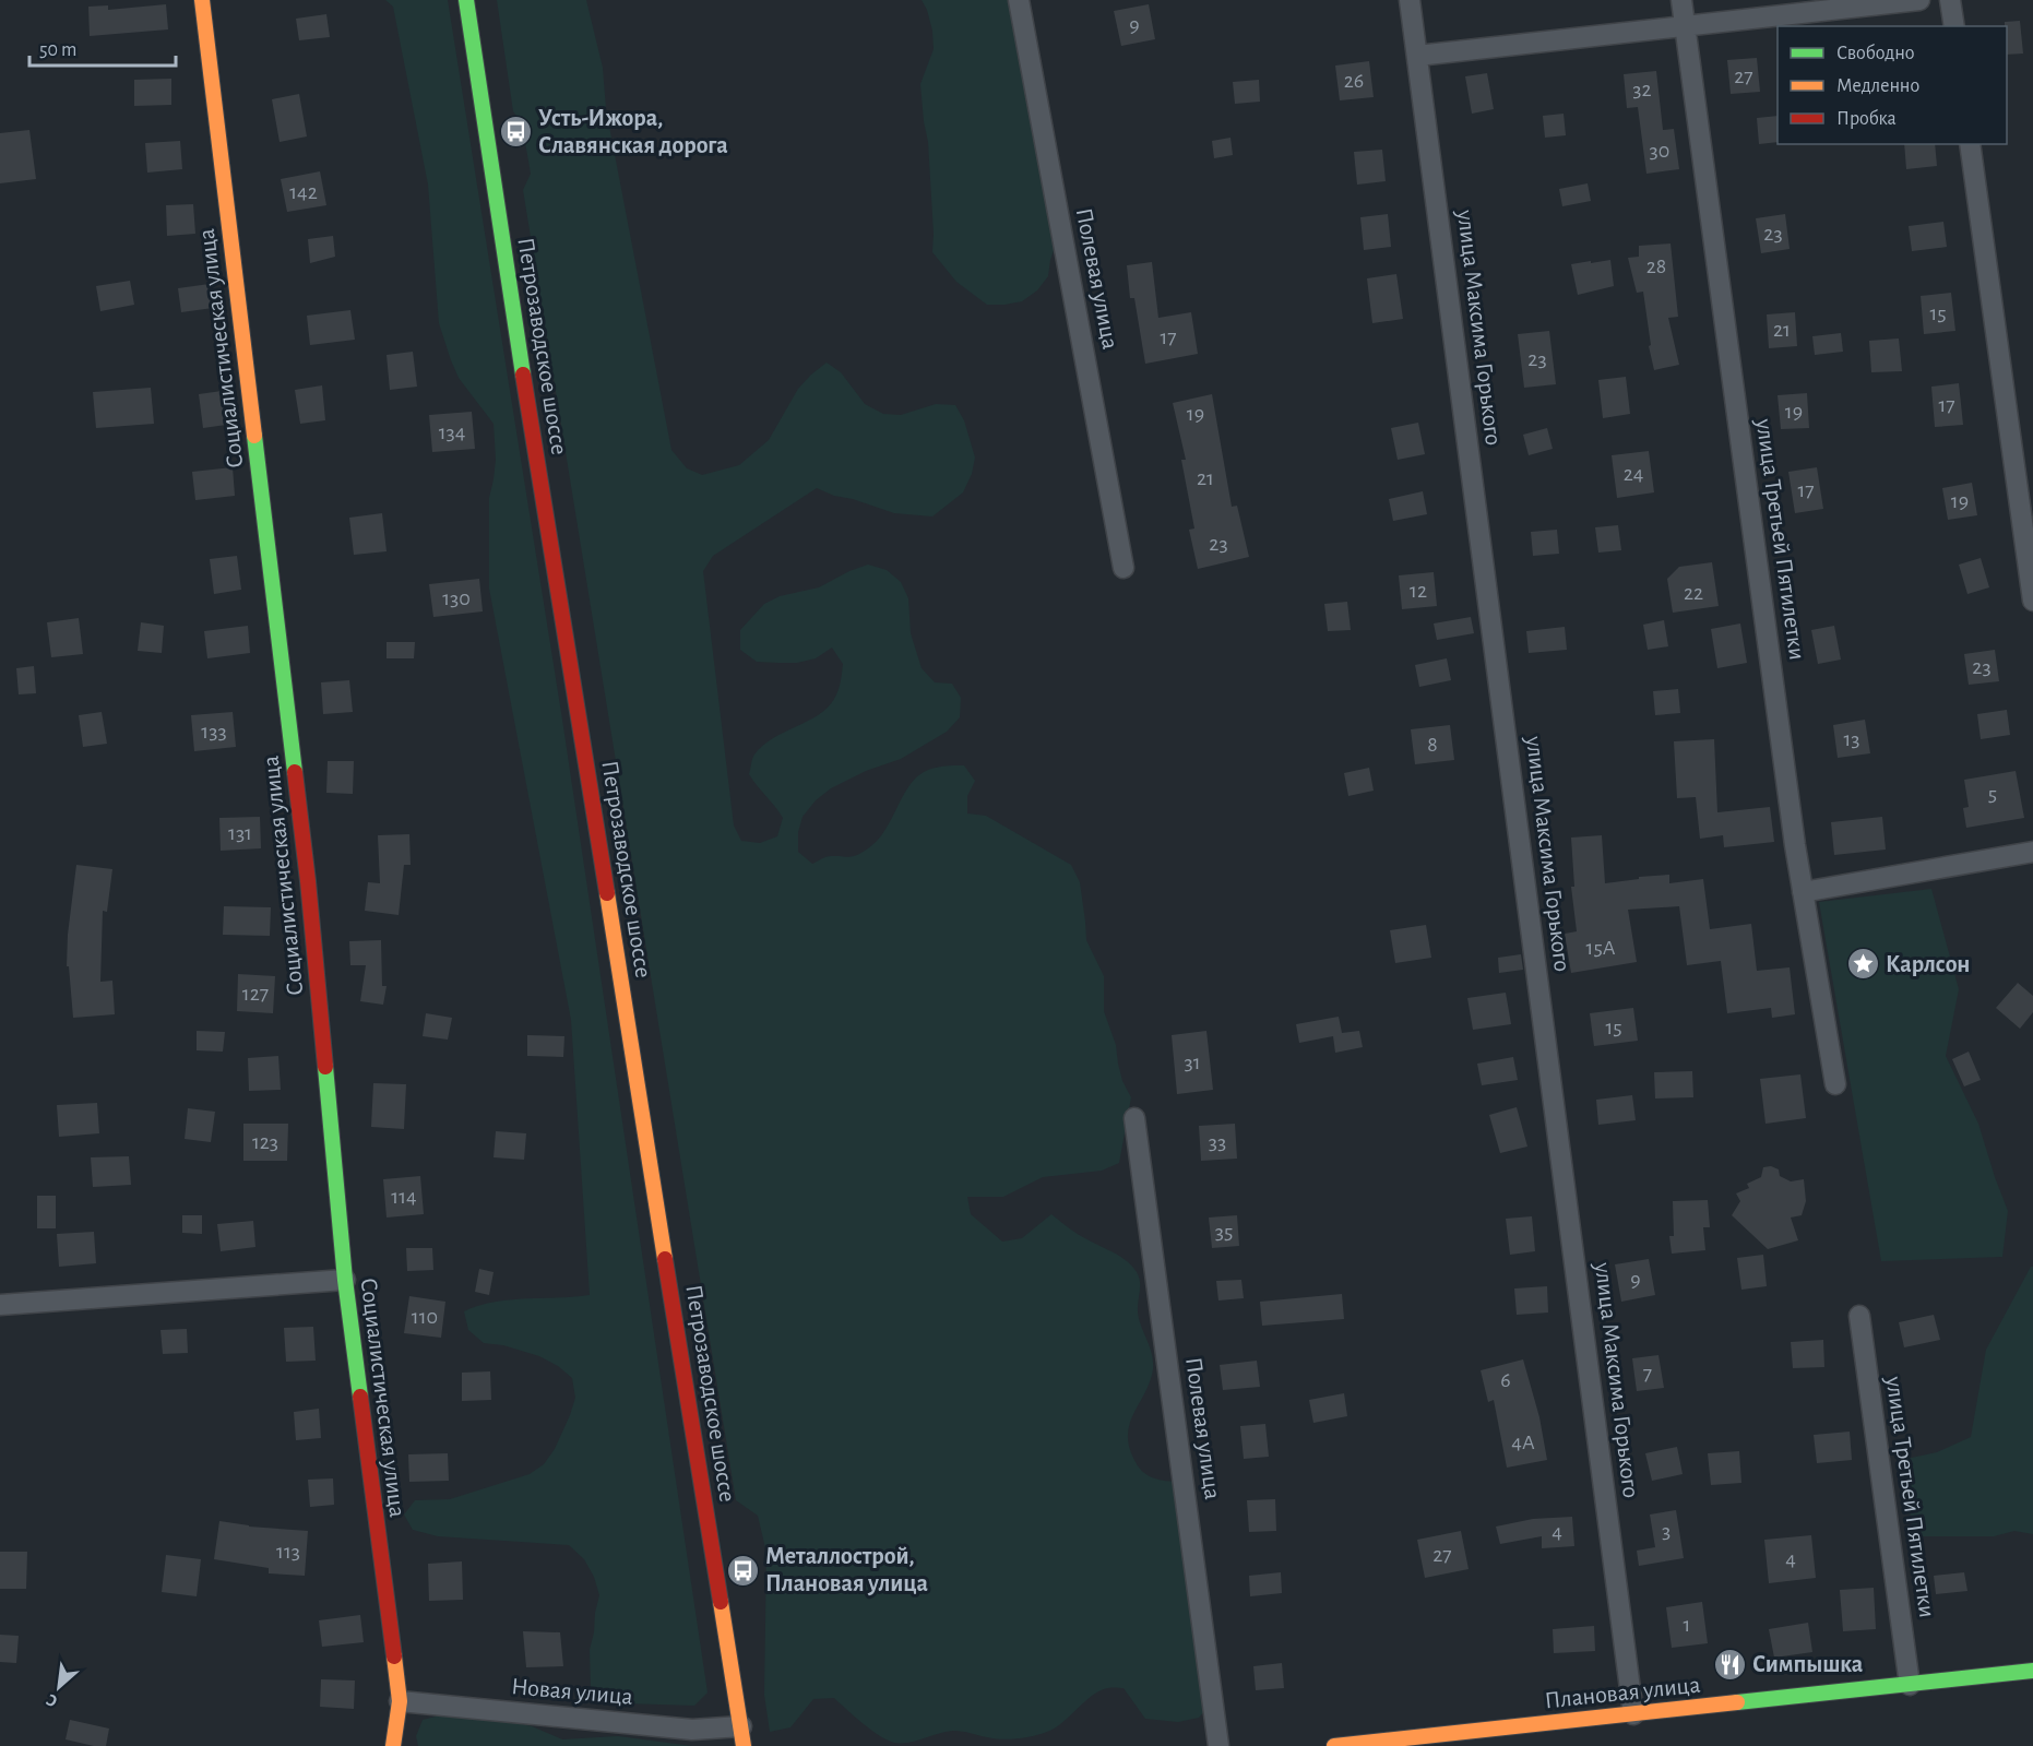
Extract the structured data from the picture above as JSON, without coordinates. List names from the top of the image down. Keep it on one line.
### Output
{"streets":{"street":["Полевая улица","улица Максима Горького","Петрозаводское шоссе","Социалистическая улица","улица Третьей Пятилетки","Новая улица","Плановая улица"]},"crossings":[["улица Максима Горького","Плановая улица"],["Петрозаводское шоссе","Новая улица"],["Социалистическая улица","Новая улица"],["улица Третьей Пятилетки","Плановая улица"]],"places":{"bus stop":["Усть-Ижора, Славянская дорога","Металлострой, Плановая улица"],"place":["Карлсон"],"restaurant":["Симпышка"]},"house_numbers":["9","27","26","32","30","142","23","28","15","21","17","23","17","19","19","134","24","21","17","19","23","12","22","130","23","133","13","8","5","131","15А","127","15","31","123","33","114","35","9","110","7","6","4А","3","4","113","27","4","1"],"legend":["Свободно","Медленно","Пробка"],"scale_bar":"50 m","north":"bottom left"}
